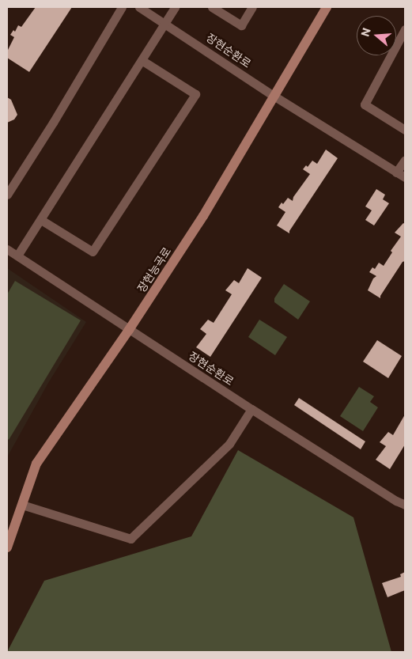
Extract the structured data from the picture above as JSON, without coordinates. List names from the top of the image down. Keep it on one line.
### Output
{"streets":{"main road":["장현능곡로"],"street":["장현순환로"]},"crossings":[["장현순환로","장현능곡로"]],"north":"left"}
